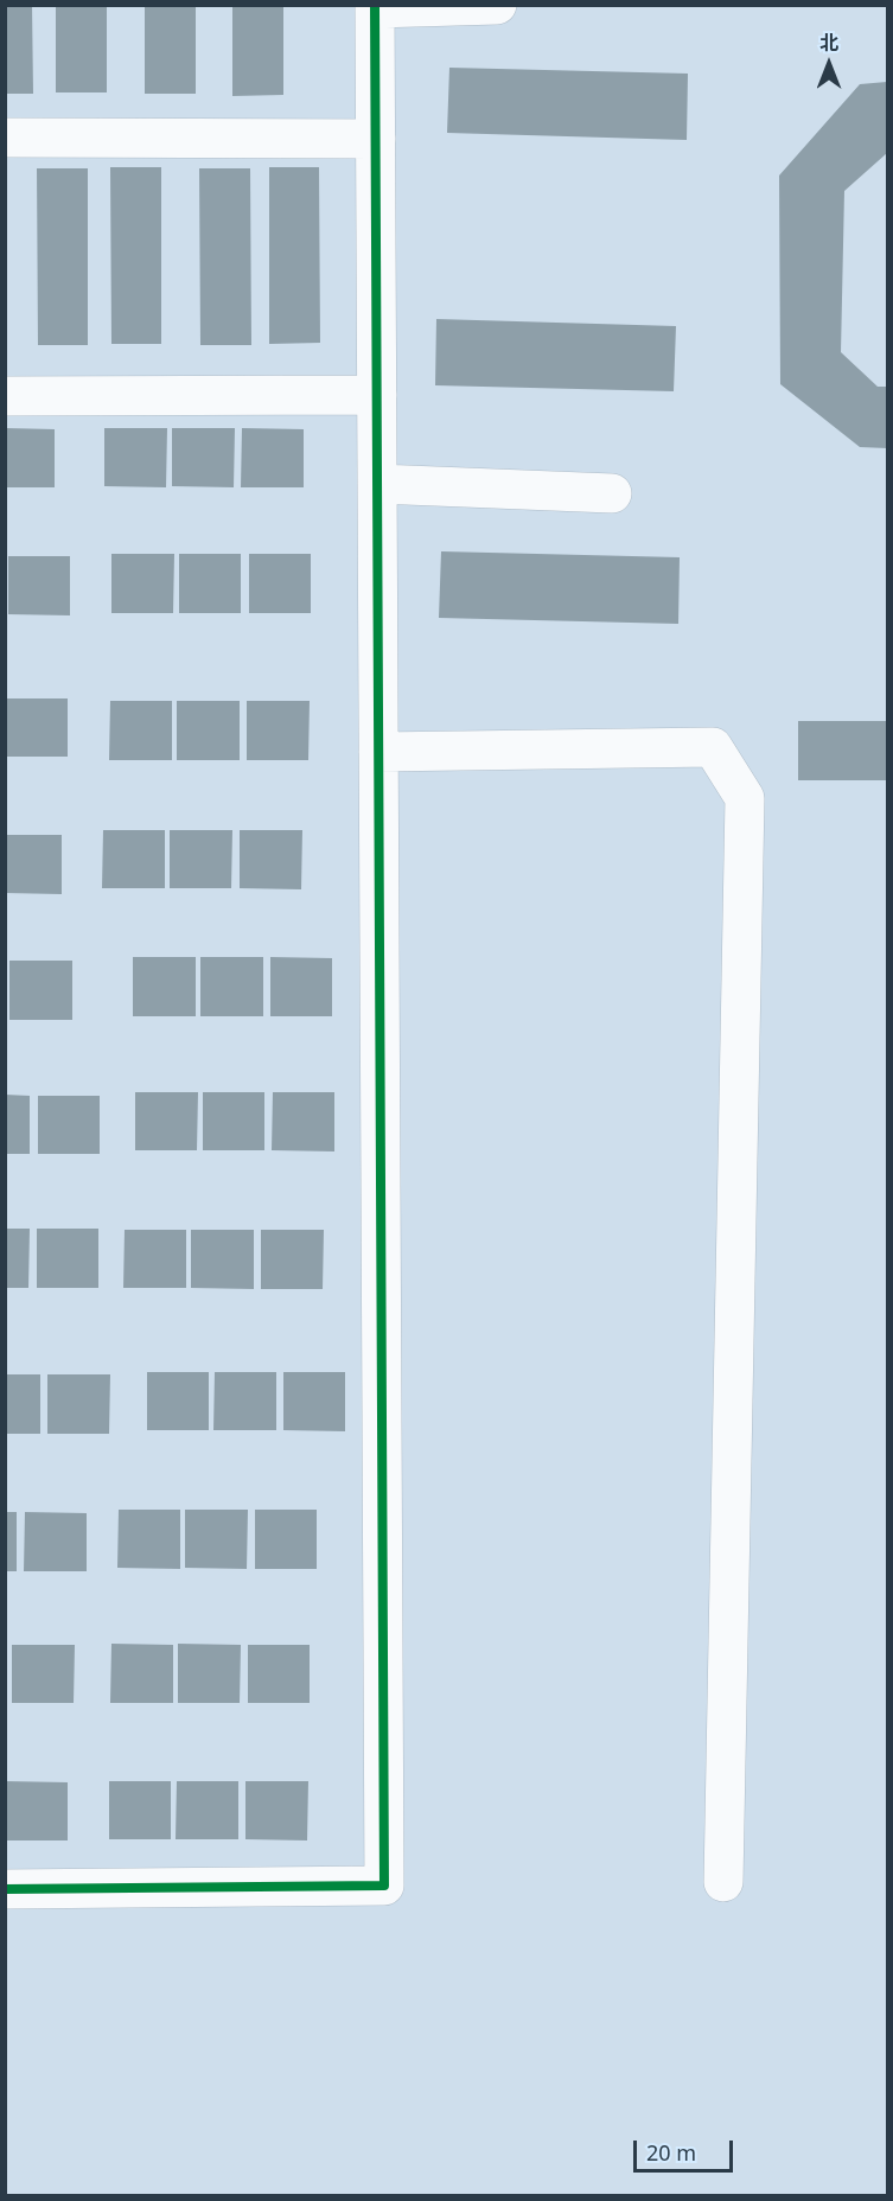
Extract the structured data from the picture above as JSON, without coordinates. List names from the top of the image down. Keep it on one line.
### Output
{"scale_bar":"20 m","north":"top"}
